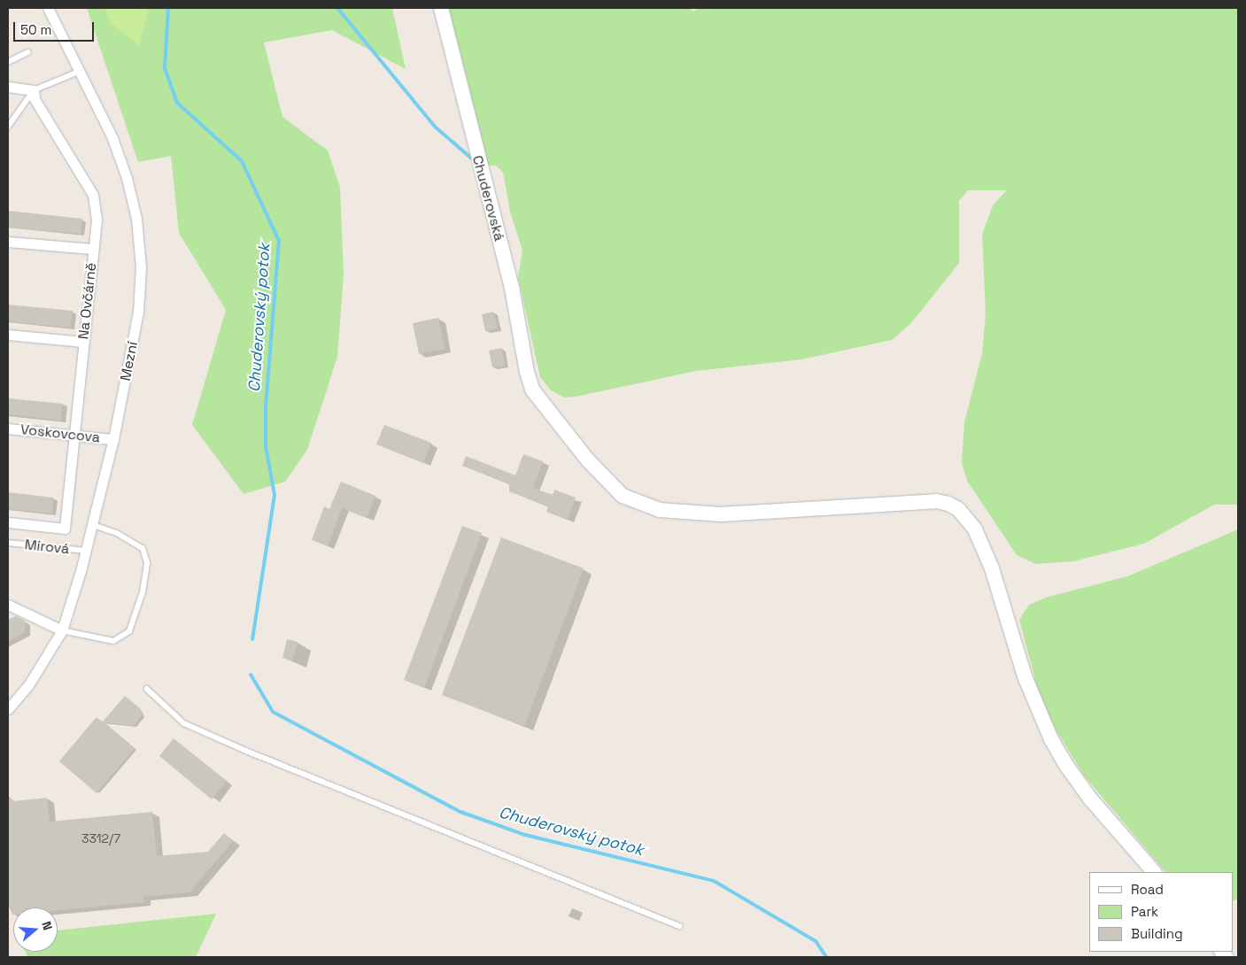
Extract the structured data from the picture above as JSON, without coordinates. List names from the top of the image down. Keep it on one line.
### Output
{"streets":{"street":["Chuderovská","Na Ovčárně","Mezní","Voskovcova"],"lane":["Mírová"]},"crossings":[["Na Ovčárně","Voskovcova"],["Mezní","Voskovcova"],["Mezní","Mírová"]],"water":["Chuderovský potok"],"house_numbers":["3312/7"],"legend":["Road","Park","Building"],"scale_bar":"50 m","north":"right"}
